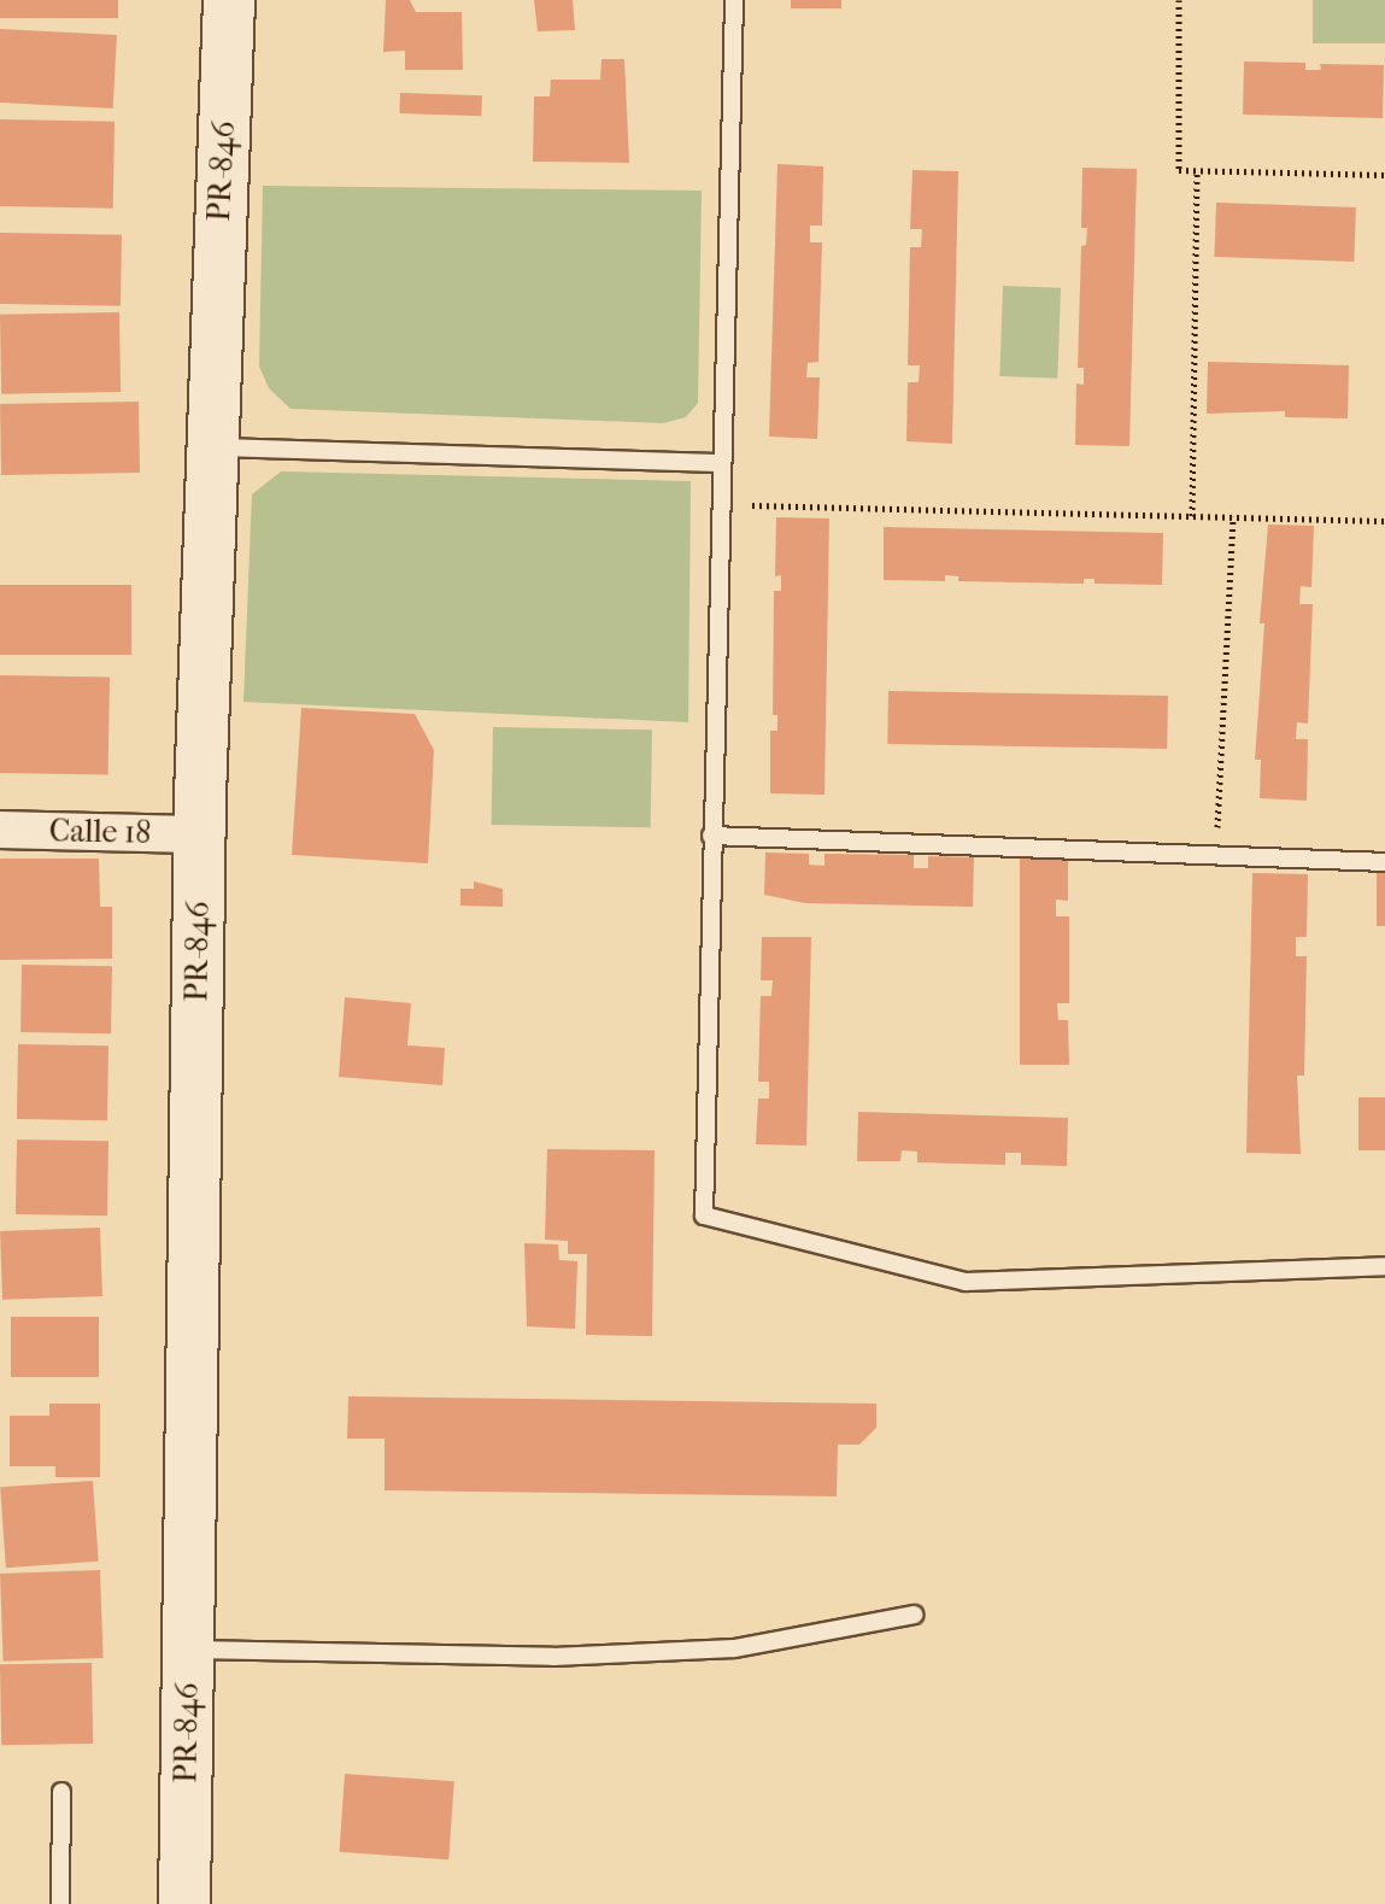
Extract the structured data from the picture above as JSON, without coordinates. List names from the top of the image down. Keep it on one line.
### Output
{"streets":{"street":["PR-846","Calle 18"]},"crossings":[["PR-846","Calle 18"]]}
